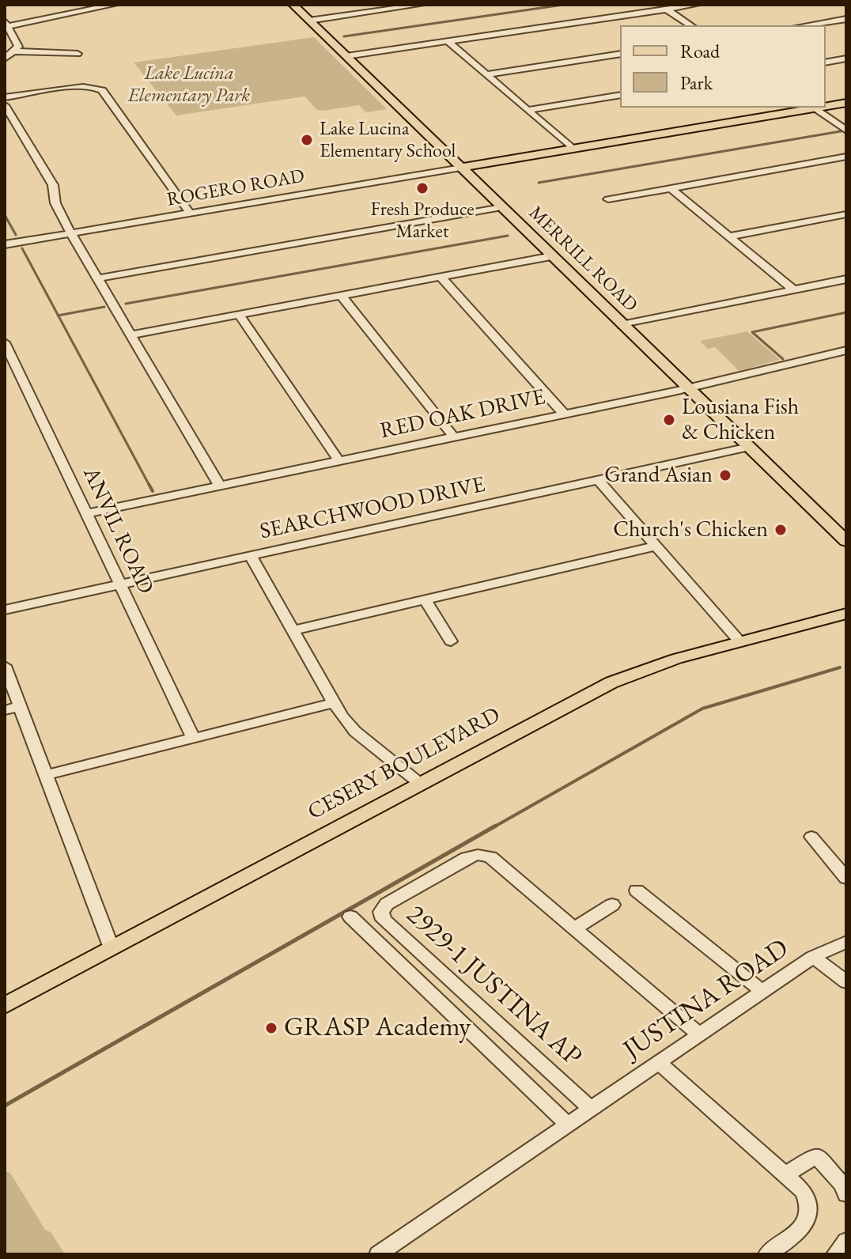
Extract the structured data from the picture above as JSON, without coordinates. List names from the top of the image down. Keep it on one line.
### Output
{"streets":{"main road":["ROGERO ROAD","MERRILL ROAD","CESERY BOULEVARD"],"street":["RED OAK DRIVE","SEARCHWOOD DRIVE","ANVIL ROAD","2929-1 JUSTINA AP","JUSTINA ROAD"]},"crossings":[["ROGERO ROAD","MERRILL ROAD"],["MERRILL ROAD","RED OAK DRIVE"],["MERRILL ROAD","SEARCHWOOD DRIVE"],["RED OAK DRIVE","ANVIL ROAD"],["SEARCHWOOD DRIVE","ANVIL ROAD"],["2929-1 JUSTINA AP","JUSTINA ROAD"]],"parks":["Lake Lucina Elementary Park"],"places":["Lake Lucina Elementary School","Fresh Produce Market","Lousiana Fish & Chicken","Grand Asian","Church's Chicken","GRASP Academy"],"legend":["Road","Park"]}
